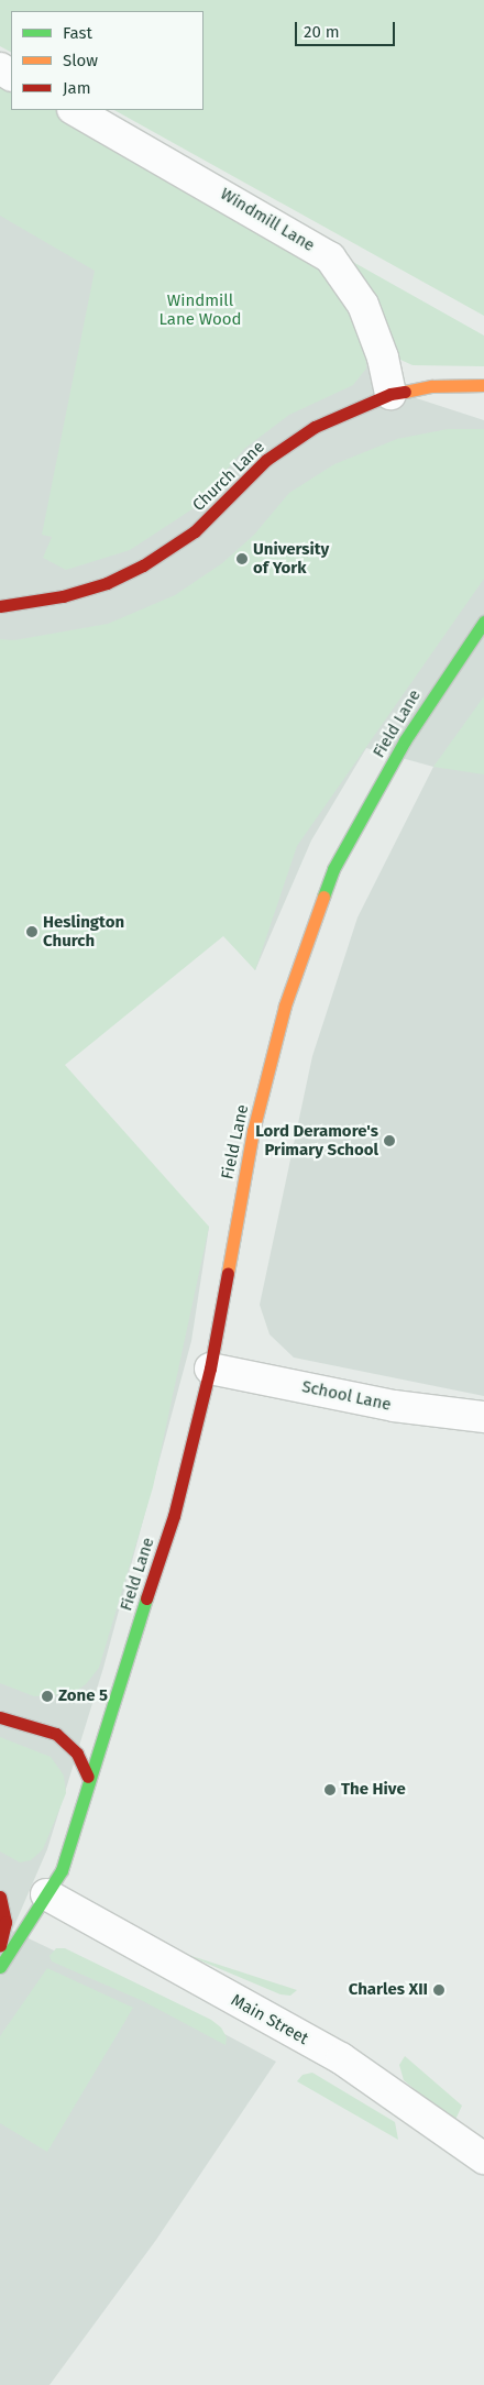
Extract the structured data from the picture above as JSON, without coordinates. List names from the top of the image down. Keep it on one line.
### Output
{"streets":{"street":["Windmill Lane","Church Lane","Field Lane","School Lane","Main Street"]},"crossings":[["Windmill Lane","Church Lane"],["Field Lane","School Lane"],["Field Lane","Main Street"]],"parks":["Windmill Lane Wood"],"places":["University of York","Heslington Church","Lord Deramore's Primary School","Zone 5","The Hive","Charles XII"],"legend":["Fast","Slow","Jam"],"scale_bar":"20 m"}
